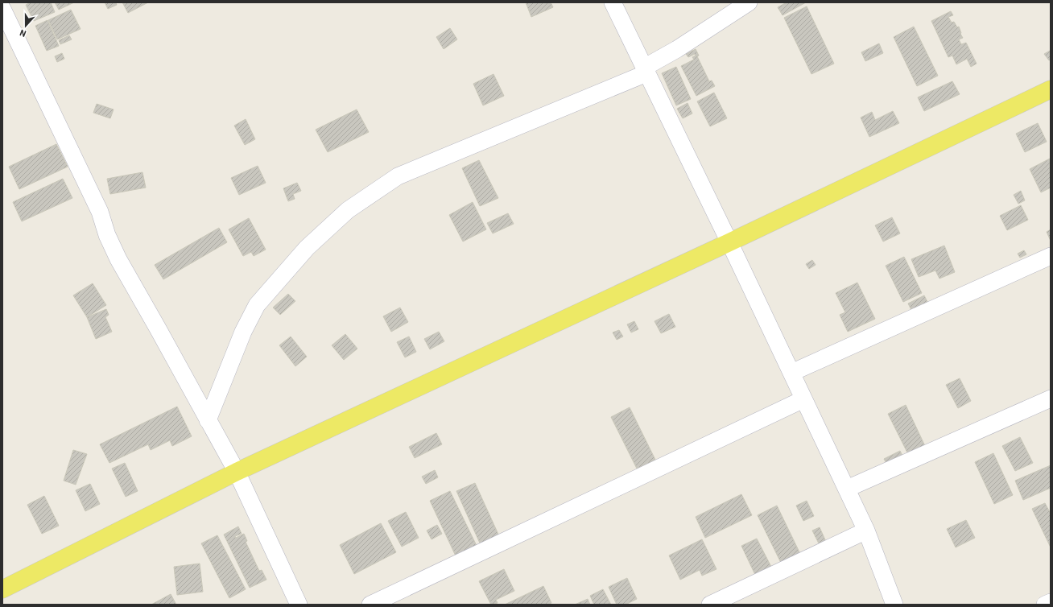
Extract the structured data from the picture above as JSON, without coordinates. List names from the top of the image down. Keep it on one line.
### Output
{"north":"bottom"}
